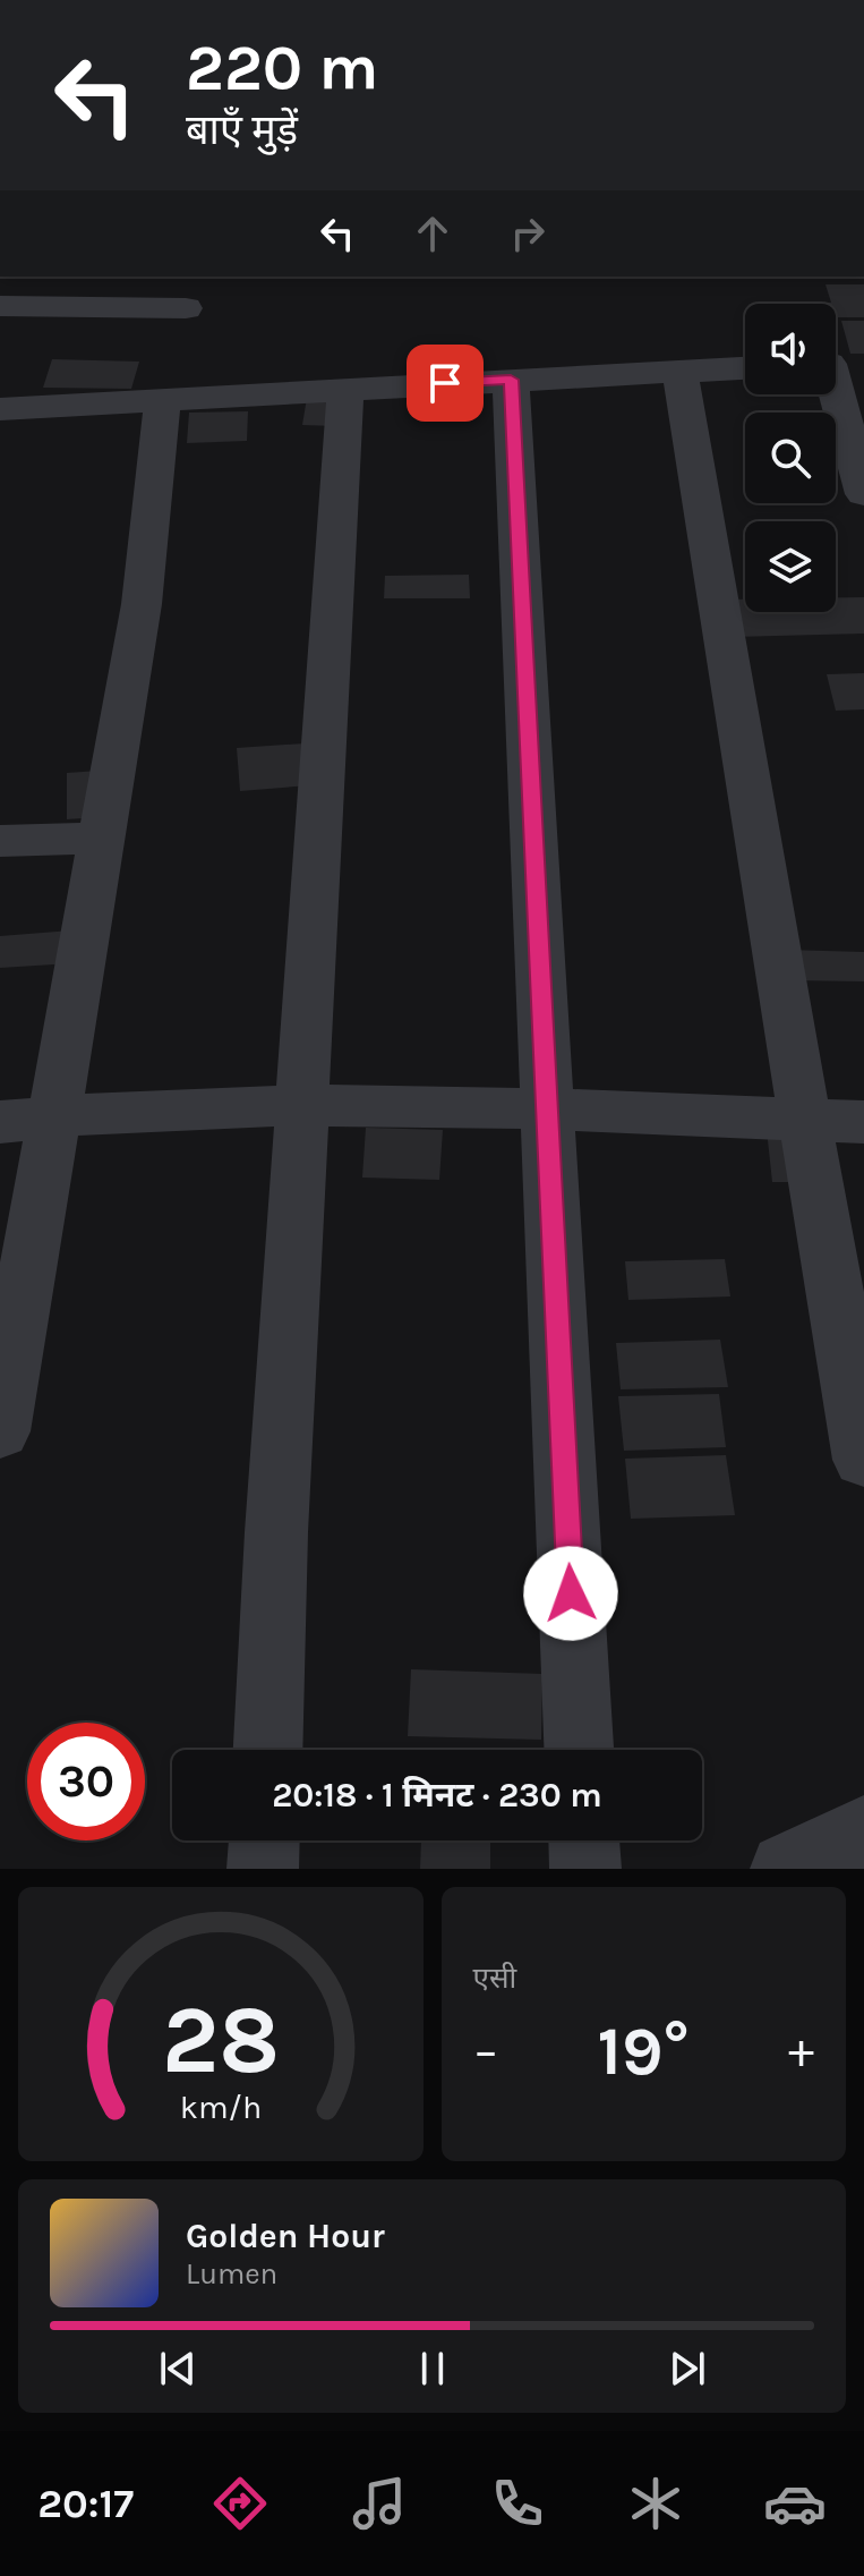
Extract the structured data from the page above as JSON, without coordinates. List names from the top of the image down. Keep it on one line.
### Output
{"page":{"turn":["220 m","बाएँ मुड़ें"],"limit":"30","trip":"20:18 · 1 मिनट · 230 m","tile":"एसी","heat":["−","19°","+"],"song":["Golden Hour","Lumen"],"tabs":"20:17","gauge":["28","km/h"]}}
